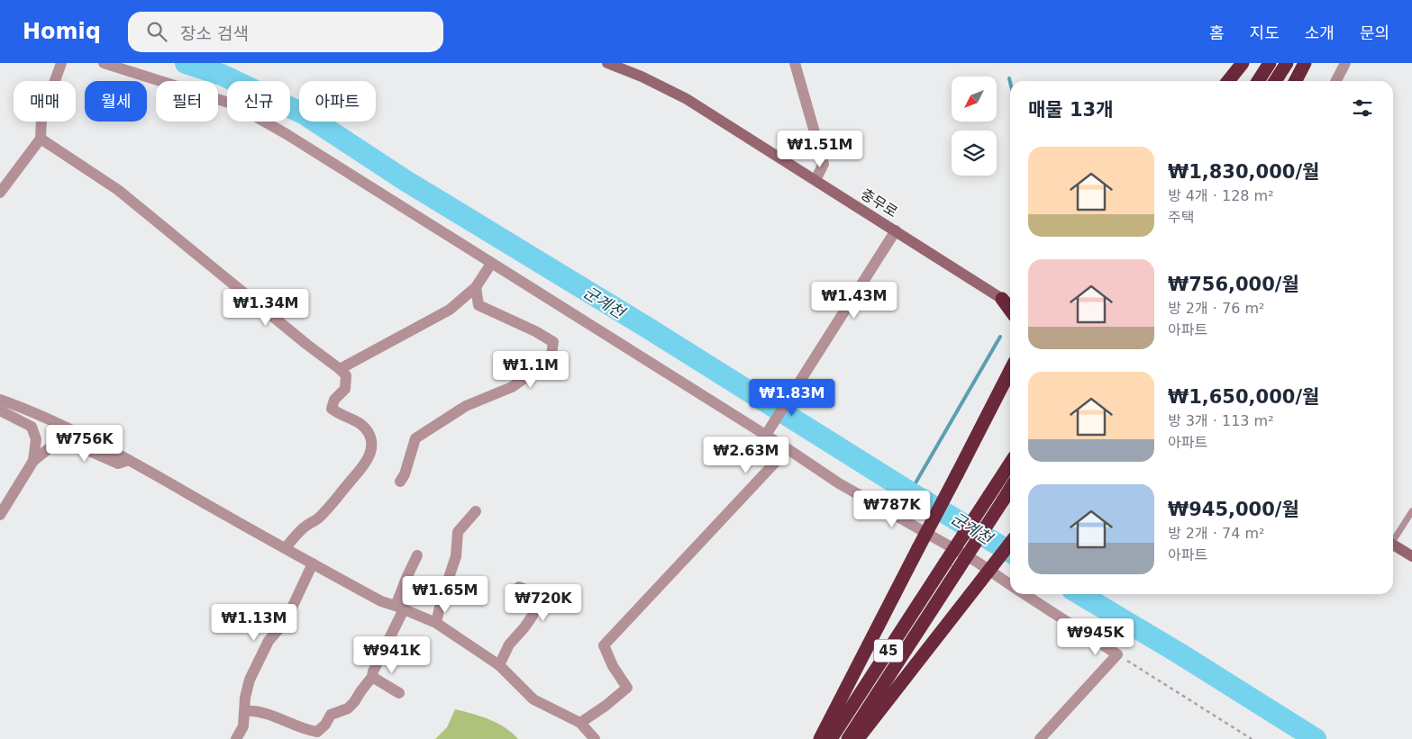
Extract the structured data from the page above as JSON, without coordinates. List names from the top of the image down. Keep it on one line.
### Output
{"streets":{"highway":["45"],"street":["충무로"]},"water":["군계천"],"north":"bottom left","page":{"header":"Homiq","search":"장소 검색","nav":["홈","지도","소개","문의"],"chip":["매매","월세","필터","신규","아파트"],"heading":"매물 13개","price":["₩1.51M","₩1.43M","₩1.34M","₩1.1M","₩1.83M","₩756K","₩2.63M","₩787K","₩1.65M","₩720K","₩1.13M","₩945K","₩941K"],"list":[{"name":"₩1,830,000/월","note":"방 4개 · 128 m² · 주택"},{"name":"₩756,000/월","note":"방 2개 · 76 m² · 아파트"},{"name":"₩1,650,000/월","note":"방 3개 · 113 m² · 아파트"},{"name":"₩945,000/월","note":"방 2개 · 74 m² · 아파트"}]}}
